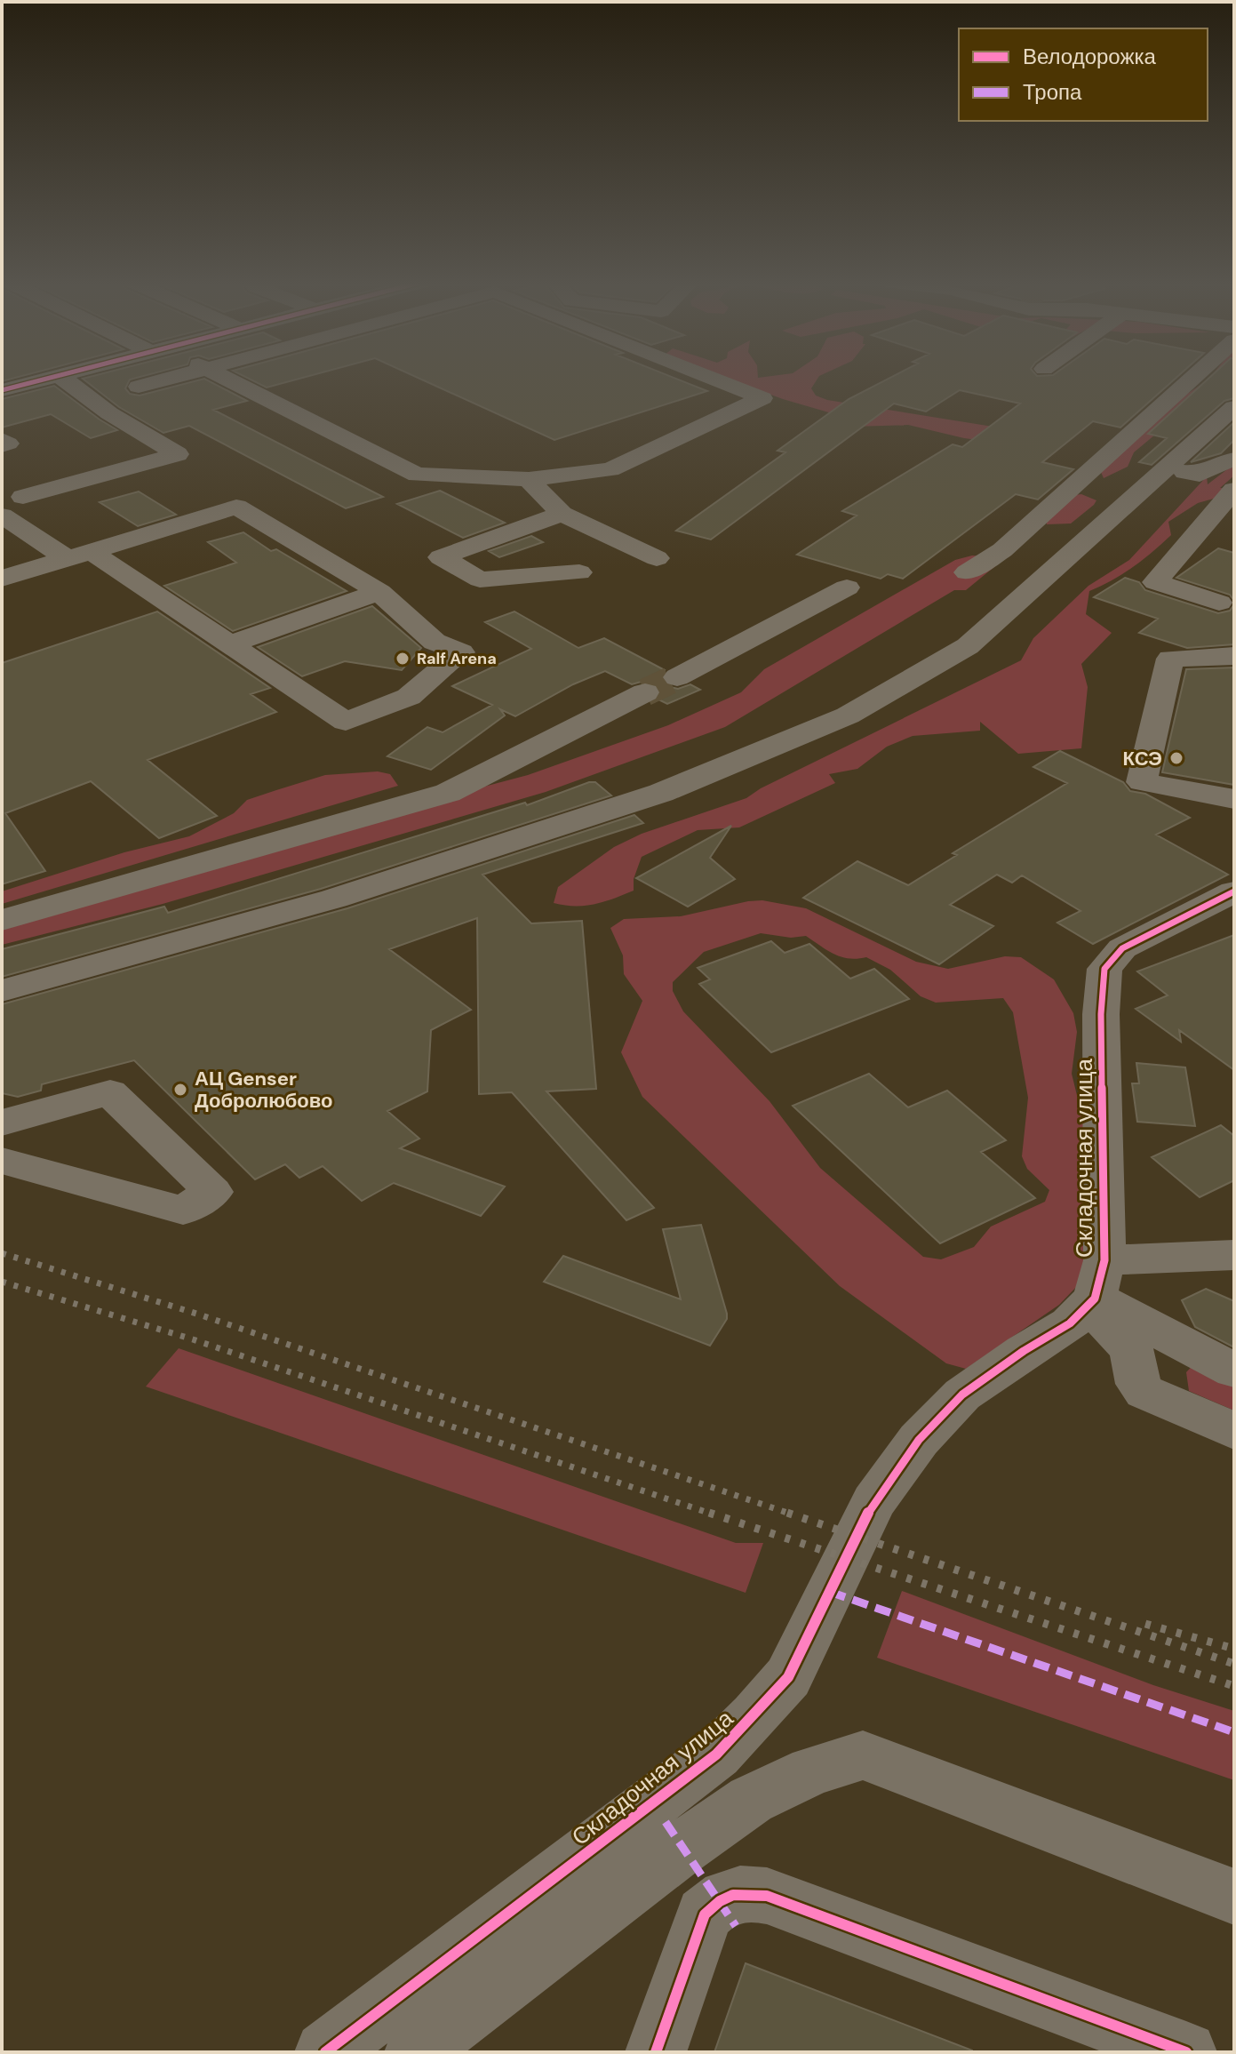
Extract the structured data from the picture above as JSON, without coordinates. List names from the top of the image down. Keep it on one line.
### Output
{"streets":{"street":["Складочная улица"]},"places":["Ralf Arena","КСЭ","АЦ Genser Добролюбово"],"legend":["Велодорожка","Тропа"]}
